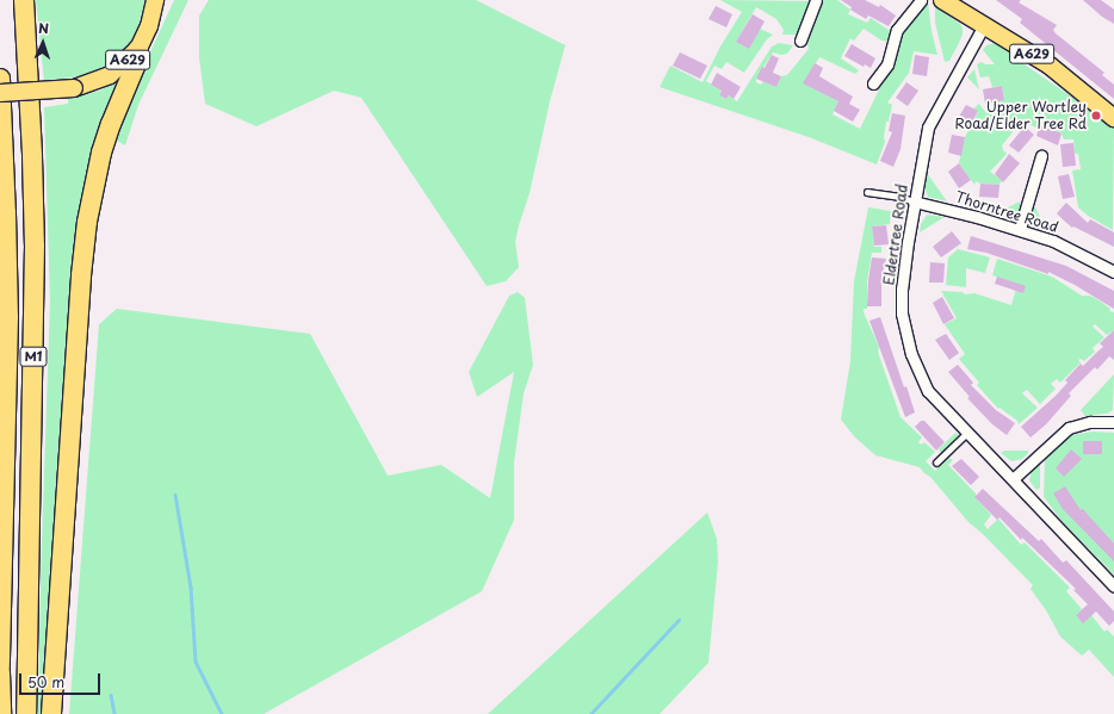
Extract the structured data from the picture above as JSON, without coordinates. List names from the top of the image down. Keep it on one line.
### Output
{"streets":{"highway":["M1"],"main road":["A629"],"street":["Thorntree Road","Eldertree Road"]},"crossings":[["A629","Eldertree Road"],["Thorntree Road","Eldertree Road"]],"places":["Upper Wortley Road/Elder Tree Rd"],"scale_bar":"50 m","north":"top"}
